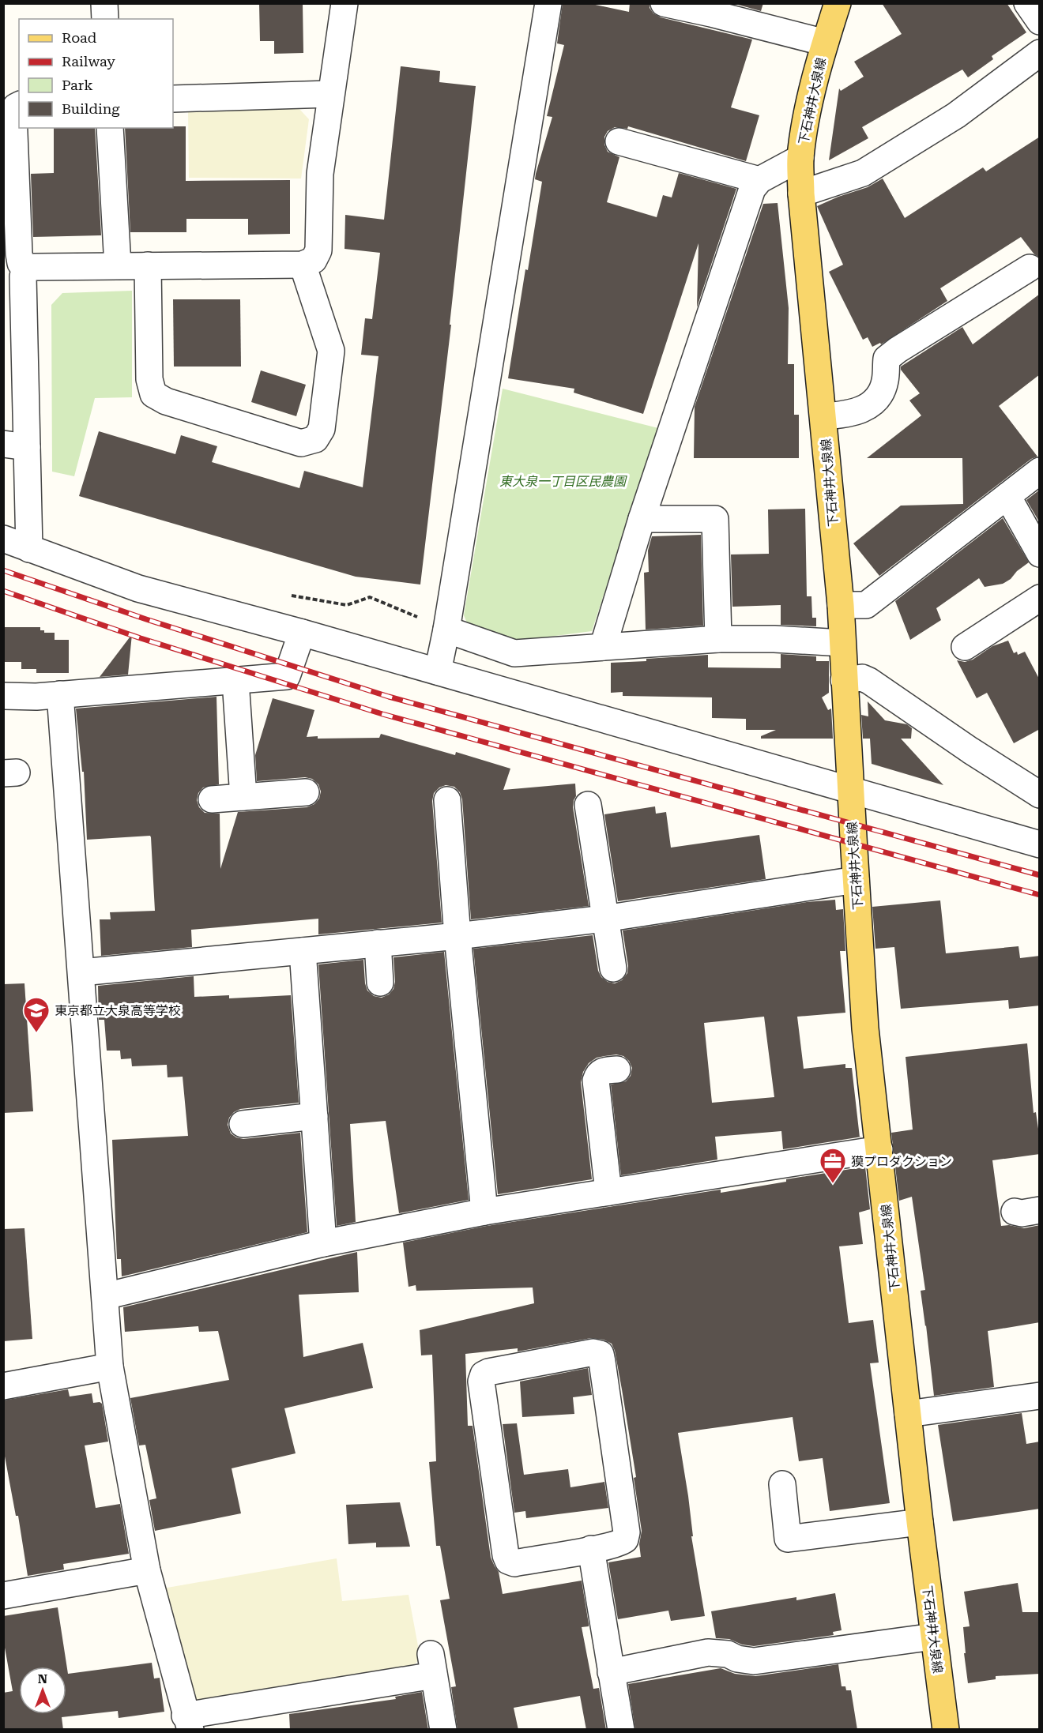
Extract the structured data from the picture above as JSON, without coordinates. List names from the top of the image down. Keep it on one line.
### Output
{"streets":{"main road":["下石神井大泉線"]},"parks":["東大泉一丁目区民農園"],"places":{"school or university":["東京都立大泉高等学校"],"office":["獏プロダクション"]},"legend":["Road","Railway","Park","Building"],"north":"top"}
